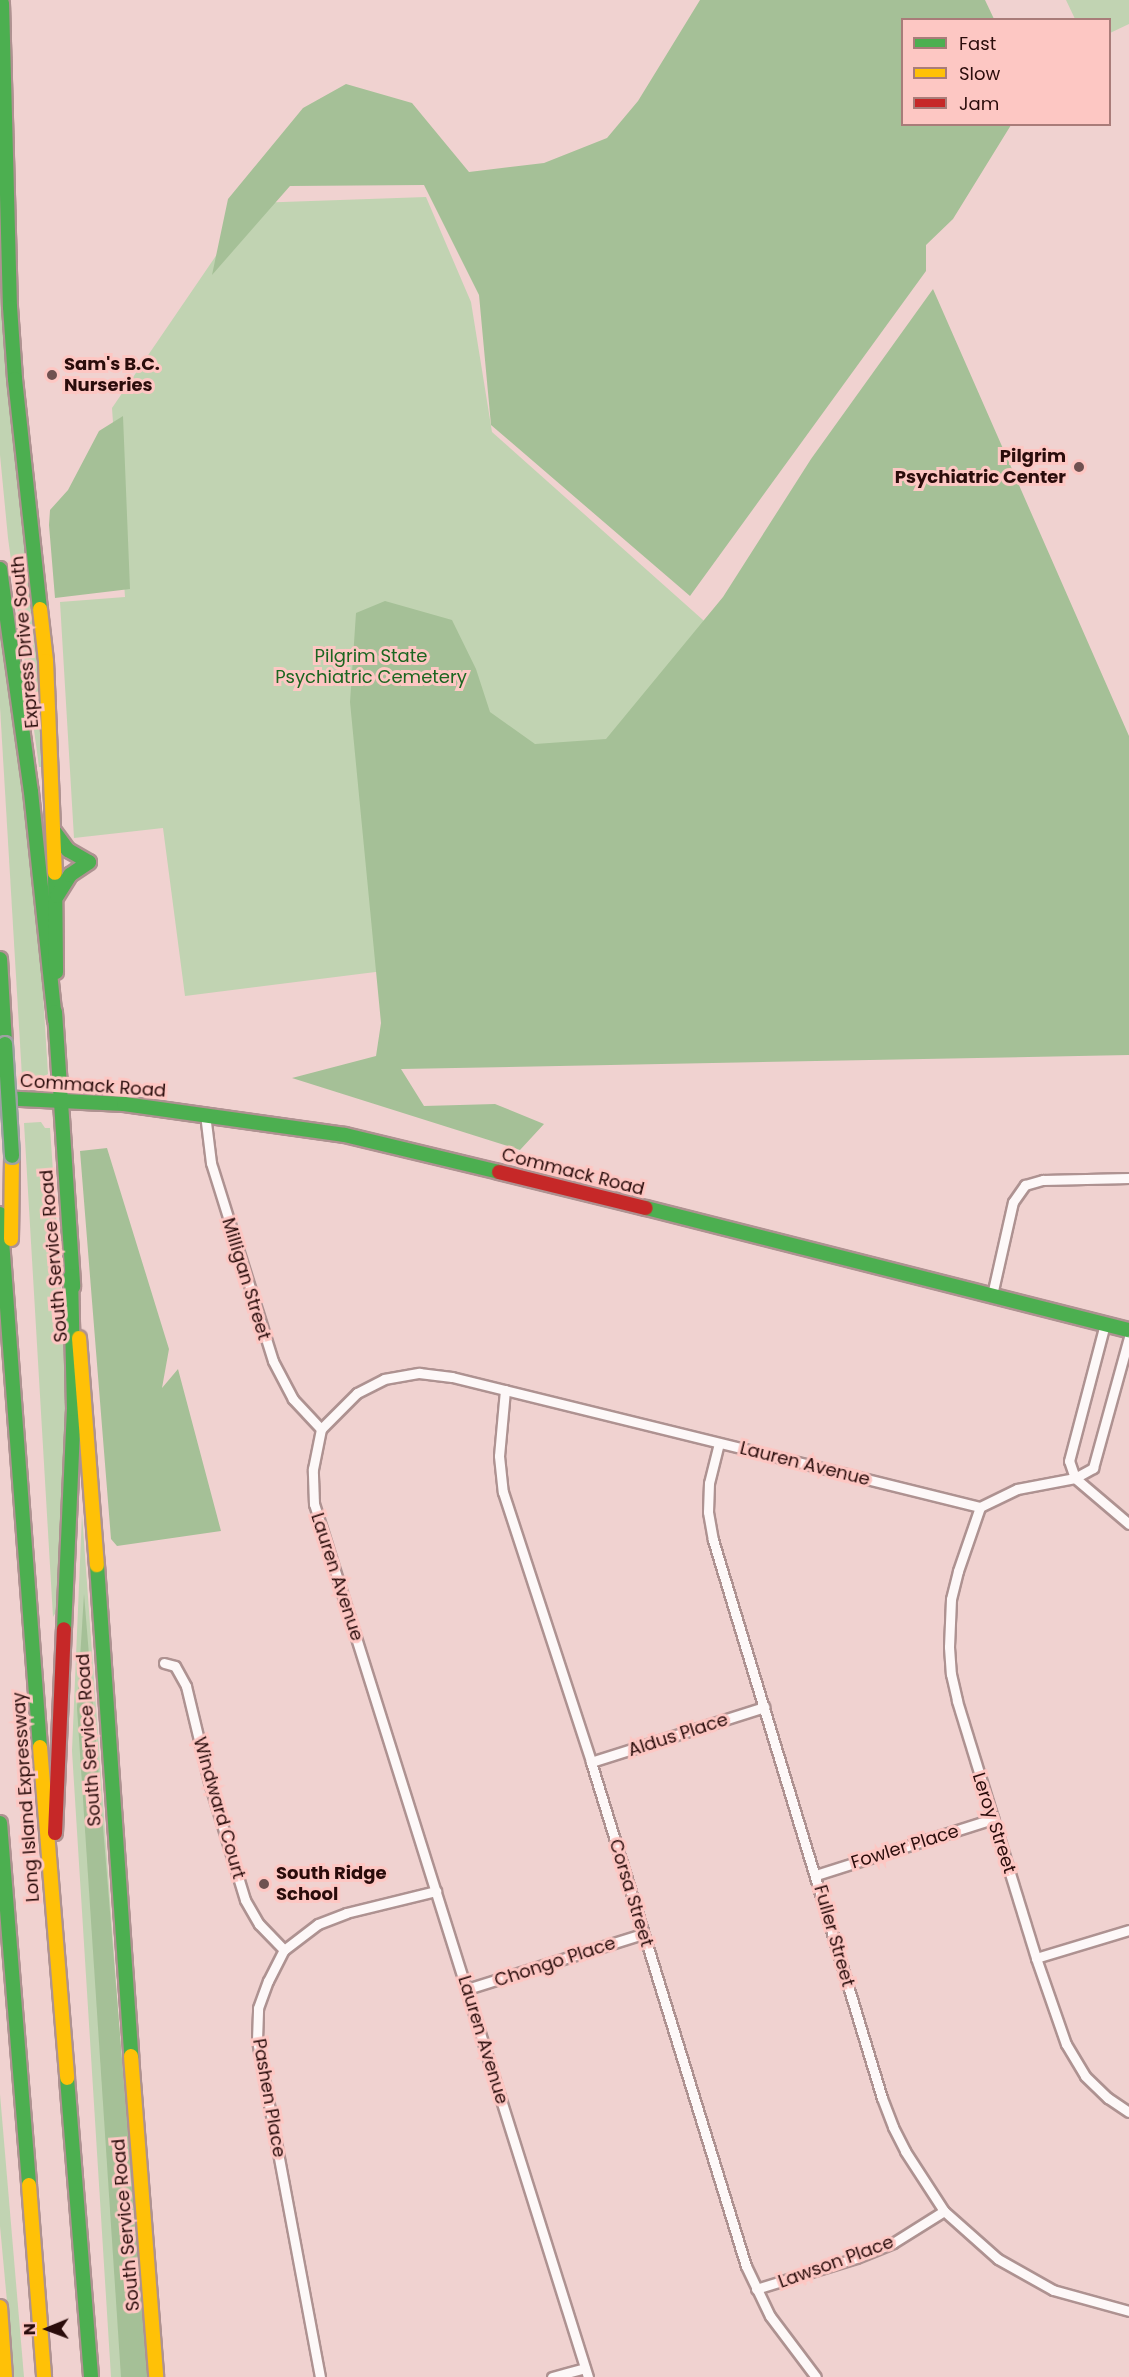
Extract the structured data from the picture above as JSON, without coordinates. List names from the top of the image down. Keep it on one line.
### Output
{"streets":{"main road":["Express Drive South","Commack Road","South Service Road","Long Island Expressway"],"street":["Milligan Street","Lauren Avenue","Aldus Place","Windward Court","Leroy Street","Fowler Place","Corsa Street","Fuller Street","Chongo Place","Pashen Place","Lawson Place"]},"crossings":[["Express Drive South","Commack Road"],["Express Drive South","South Service Road"],["Commack Road","South Service Road"],["Commack Road","Milligan Street"],["Milligan Street","Lauren Avenue"],["Lauren Avenue","Leroy Street"],["Lauren Avenue","Corsa Street"],["Lauren Avenue","Fuller Street"],["Lauren Avenue","Chongo Place"],["Lauren Avenue","Pashen Place"],["Aldus Place","Corsa Street"],["Aldus Place","Fuller Street"],["Windward Court","Pashen Place"],["Leroy Street","Fowler Place"],["Fowler Place","Fuller Street"],["Corsa Street","Chongo Place"],["Corsa Street","Lawson Place"],["Fuller Street","Lawson Place"]],"parks":["Pilgrim State Psychiatric Cemetery"],"places":["Sam's B.C. Nurseries","Pilgrim Psychiatric Center","South Ridge School"],"legend":["Fast","Slow","Jam"],"north":"left"}
